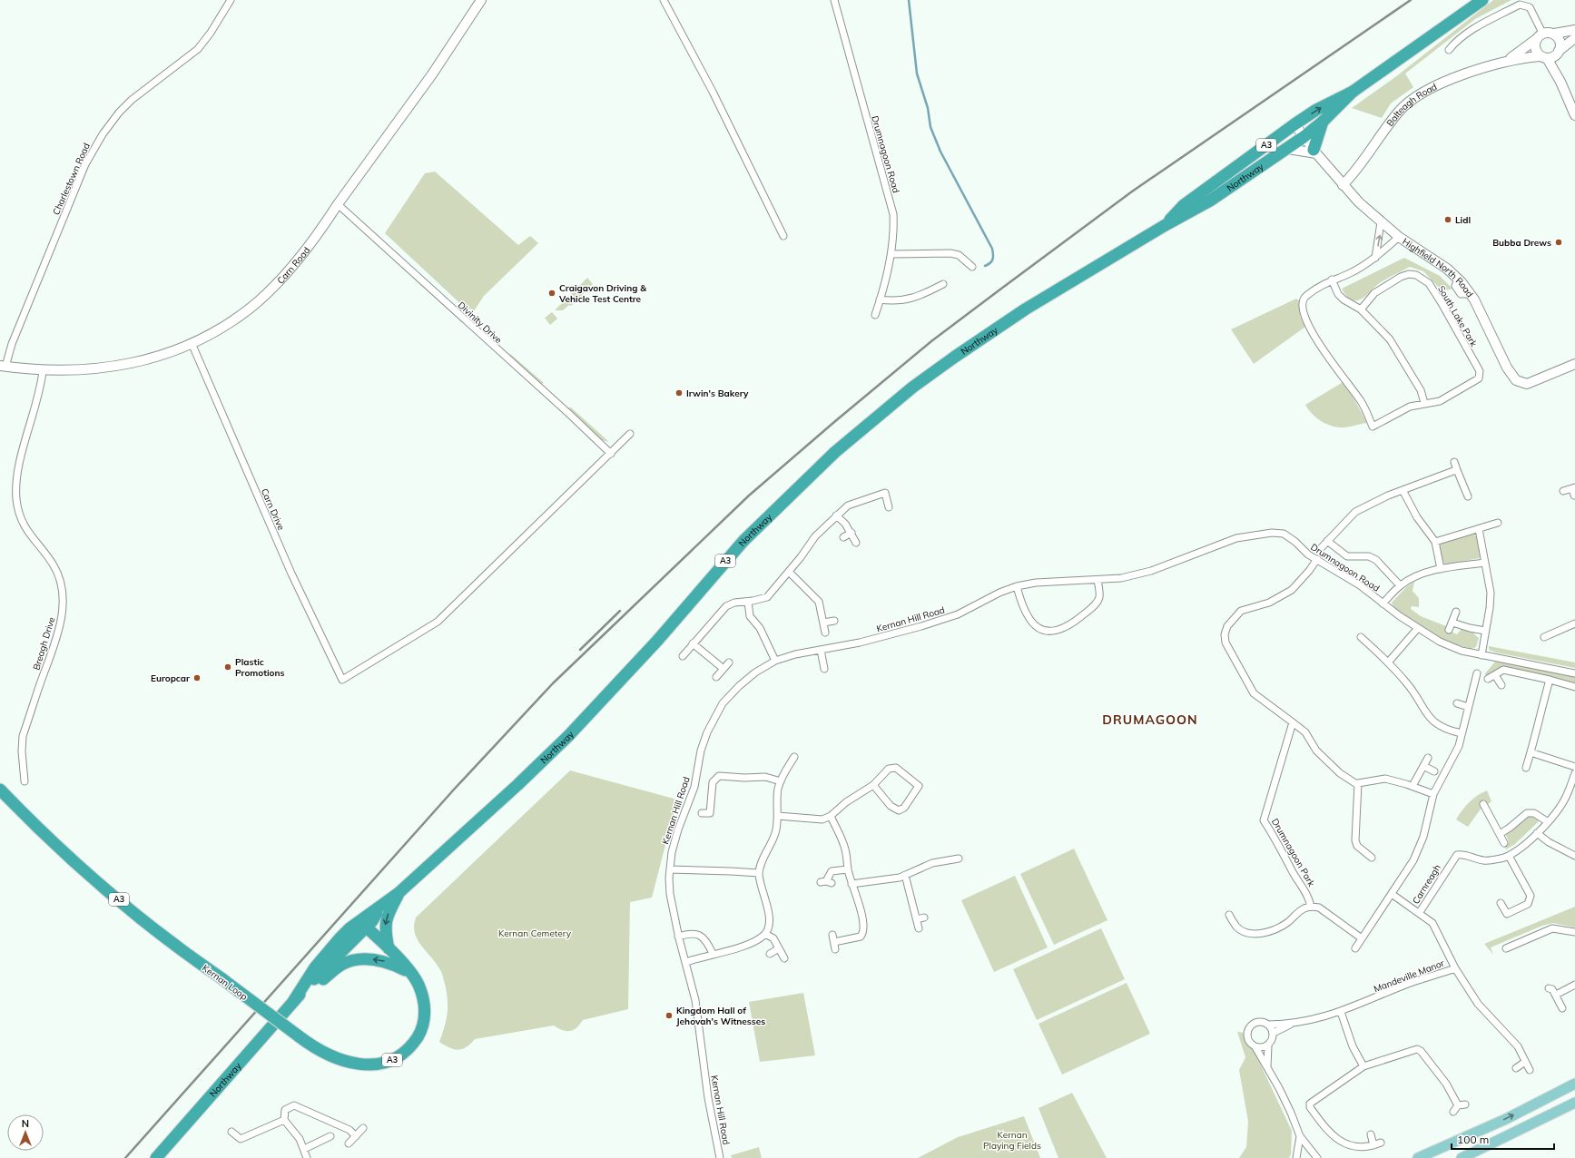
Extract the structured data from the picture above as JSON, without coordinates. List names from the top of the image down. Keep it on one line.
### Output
{"streets":{"highway":["A3","Northway","Kernan Loop"],"street":["Balteagh Road","Drumnagoon Road","Charlestown Road","Carn Road","Highfield North Road","South Lake Park","Divinity Drive","Carn Drive","Kernan Hill Road","Breagh Drive","Drumnagoon Park","Carnreagh","Mandeville Manor"]},"crossings":[["Balteagh Road","Highfield North Road"],["A3","Northway"],["A3","Kernan Loop"],["Drumnagoon Road","Kernan Hill Road"],["Northway","Highfield North Road"],["Charlestown Road","Carn Road"],["Carn Road","Divinity Drive"],["Carn Road","Carn Drive"],["Carn Road","Breagh Drive"],["Highfield North Road","South Lake Park"],["Divinity Drive","Carn Drive"],["Carnreagh","Mandeville Manor"]],"districts":["DRUMAGOON"],"parks":["Kernan Cemetery","Kernan Playing Fields"],"places":["Lidl","Bubba Drews","Craigavon Driving & Vehicle Test Centre","Irwin's Bakery","Plastic Promotions","Europcar","Kingdom Hall of Jehovah's Witnesses"],"scale_bar":"100 m","north":"top"}
